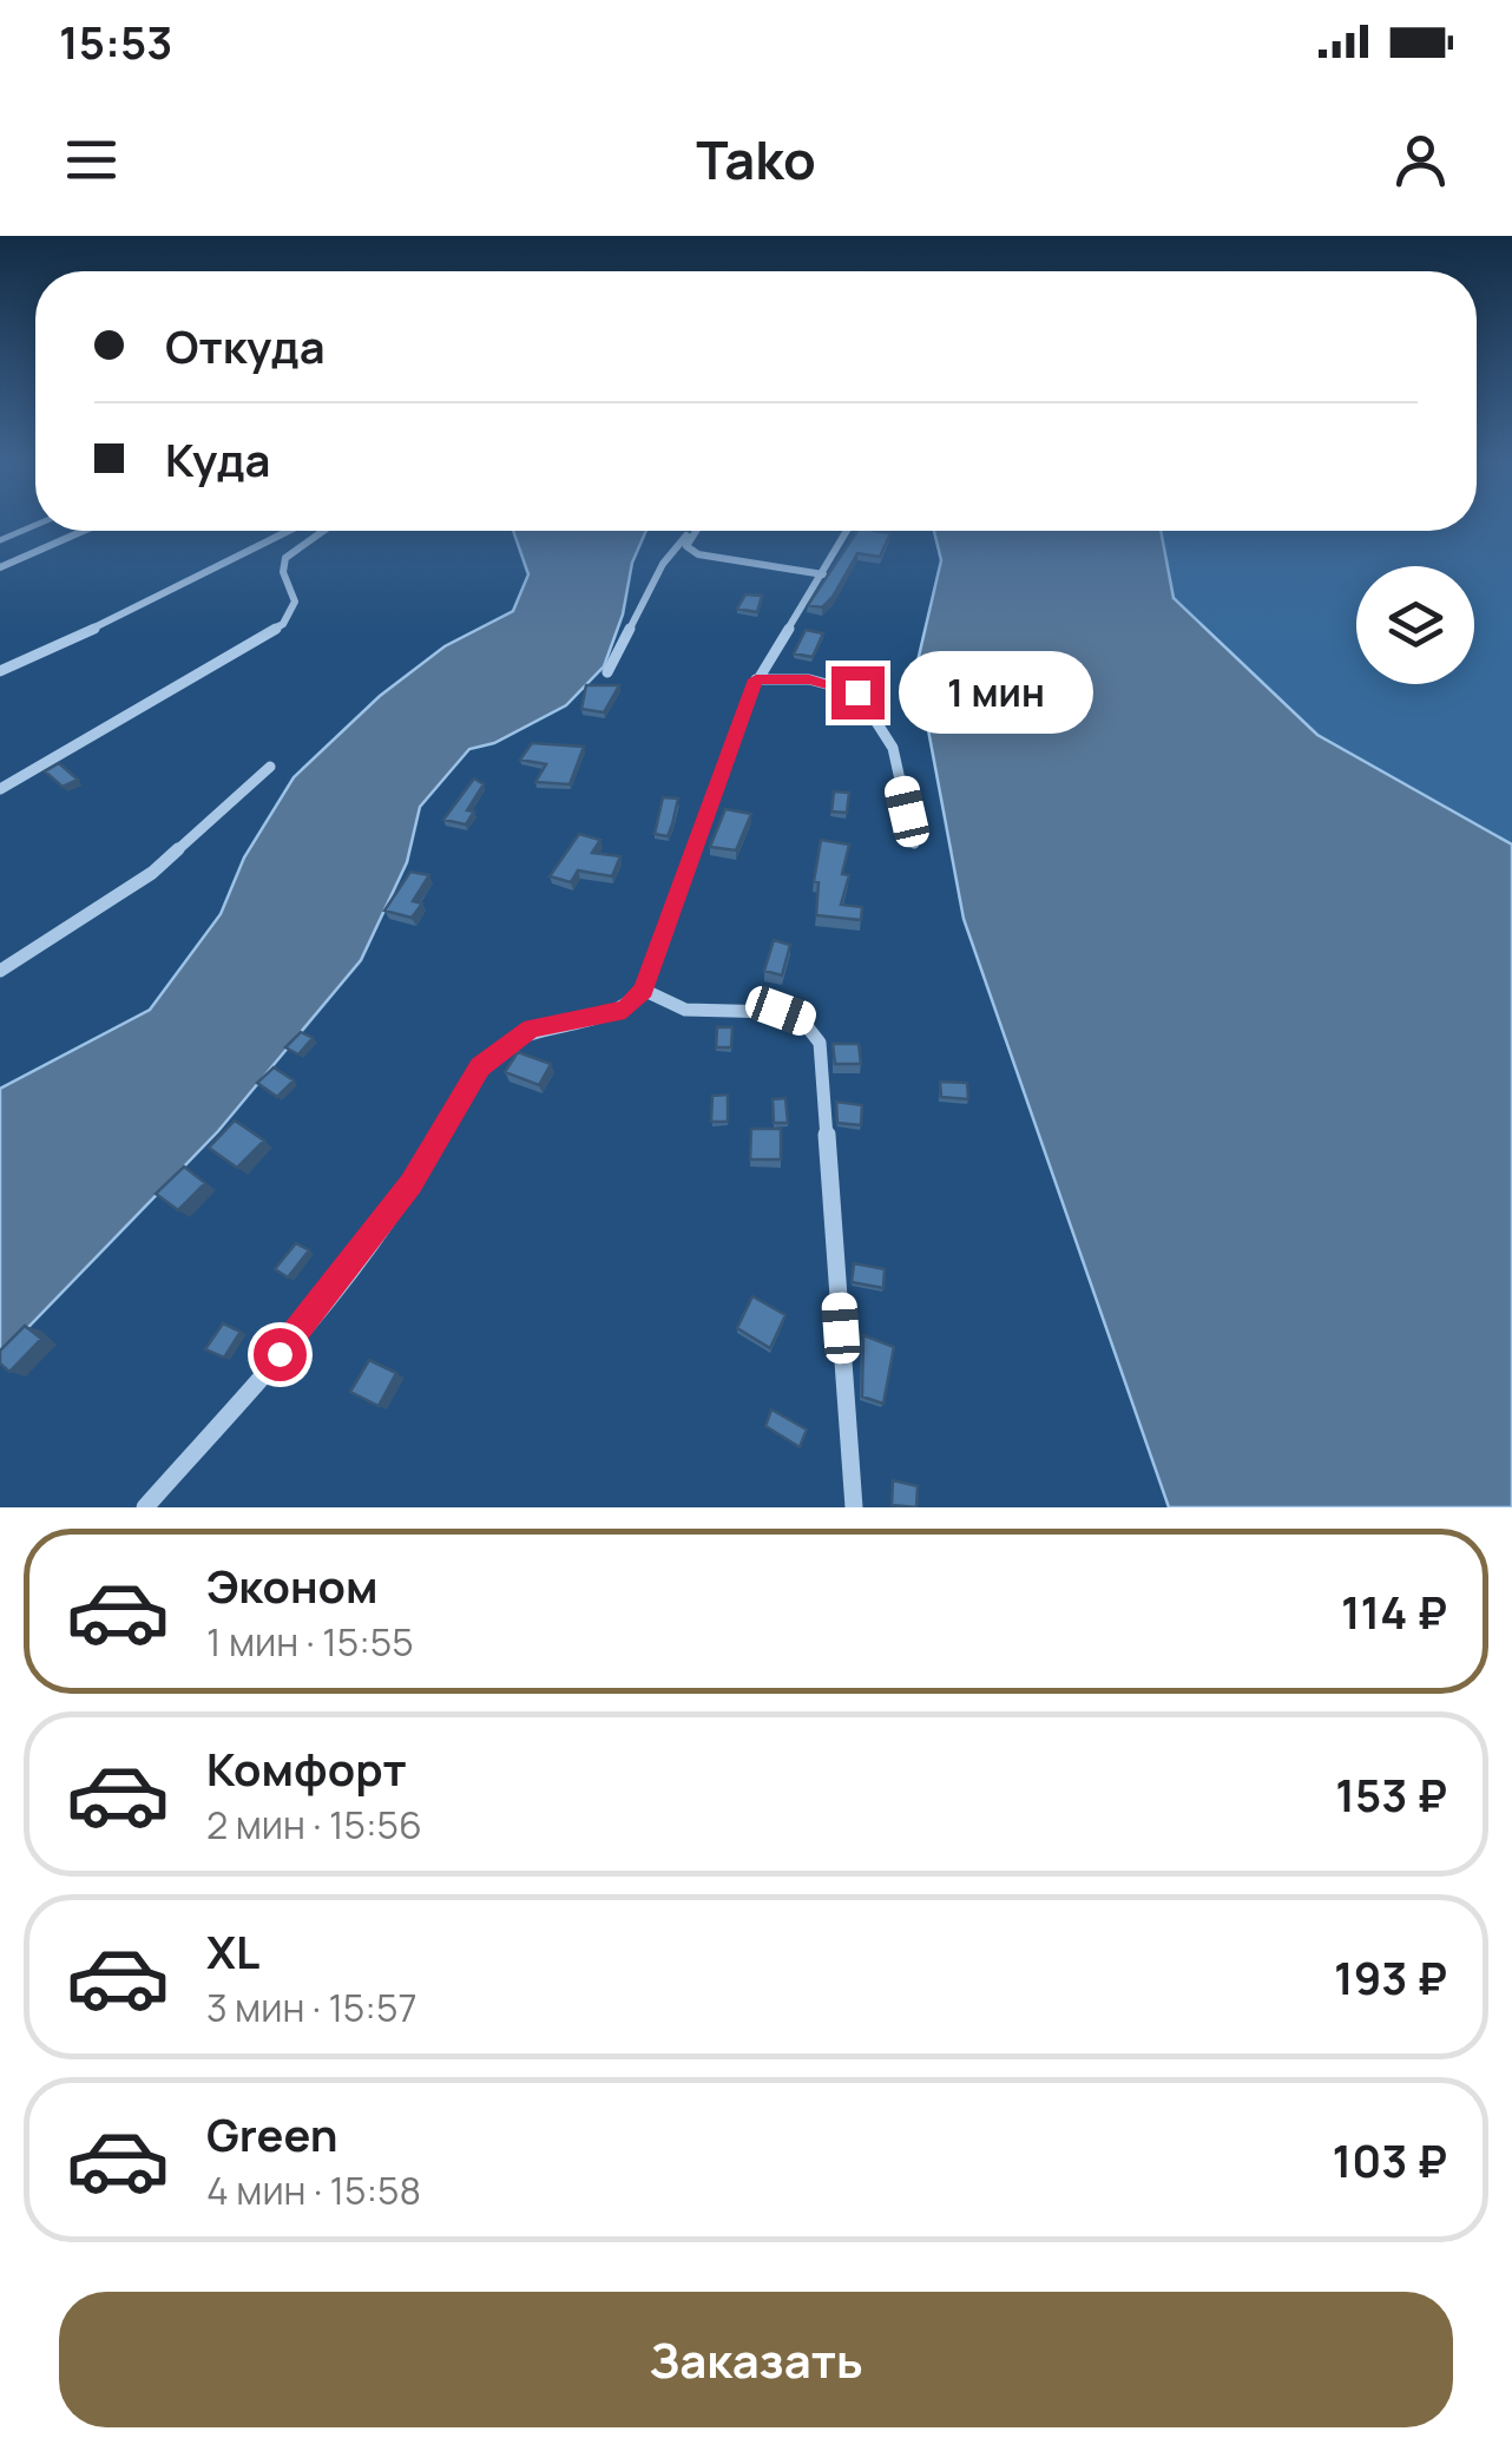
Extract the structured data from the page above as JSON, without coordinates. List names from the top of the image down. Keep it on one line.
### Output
{"page":{"status":"15:53","header":"Tako","banner":["Откуда","Куда"],"bubble":"1 мин","list":[{"name":"Эконом","note":"1 мин · 15:55","value":"114 ₽"},{"name":"Комфорт","note":"2 мин · 15:56","value":"153 ₽"},{"name":"XL","note":"3 мин · 15:57","value":"193 ₽"},{"name":"Green","note":"4 мин · 15:58","value":"103 ₽"}],"buttons":"Заказать"}}
